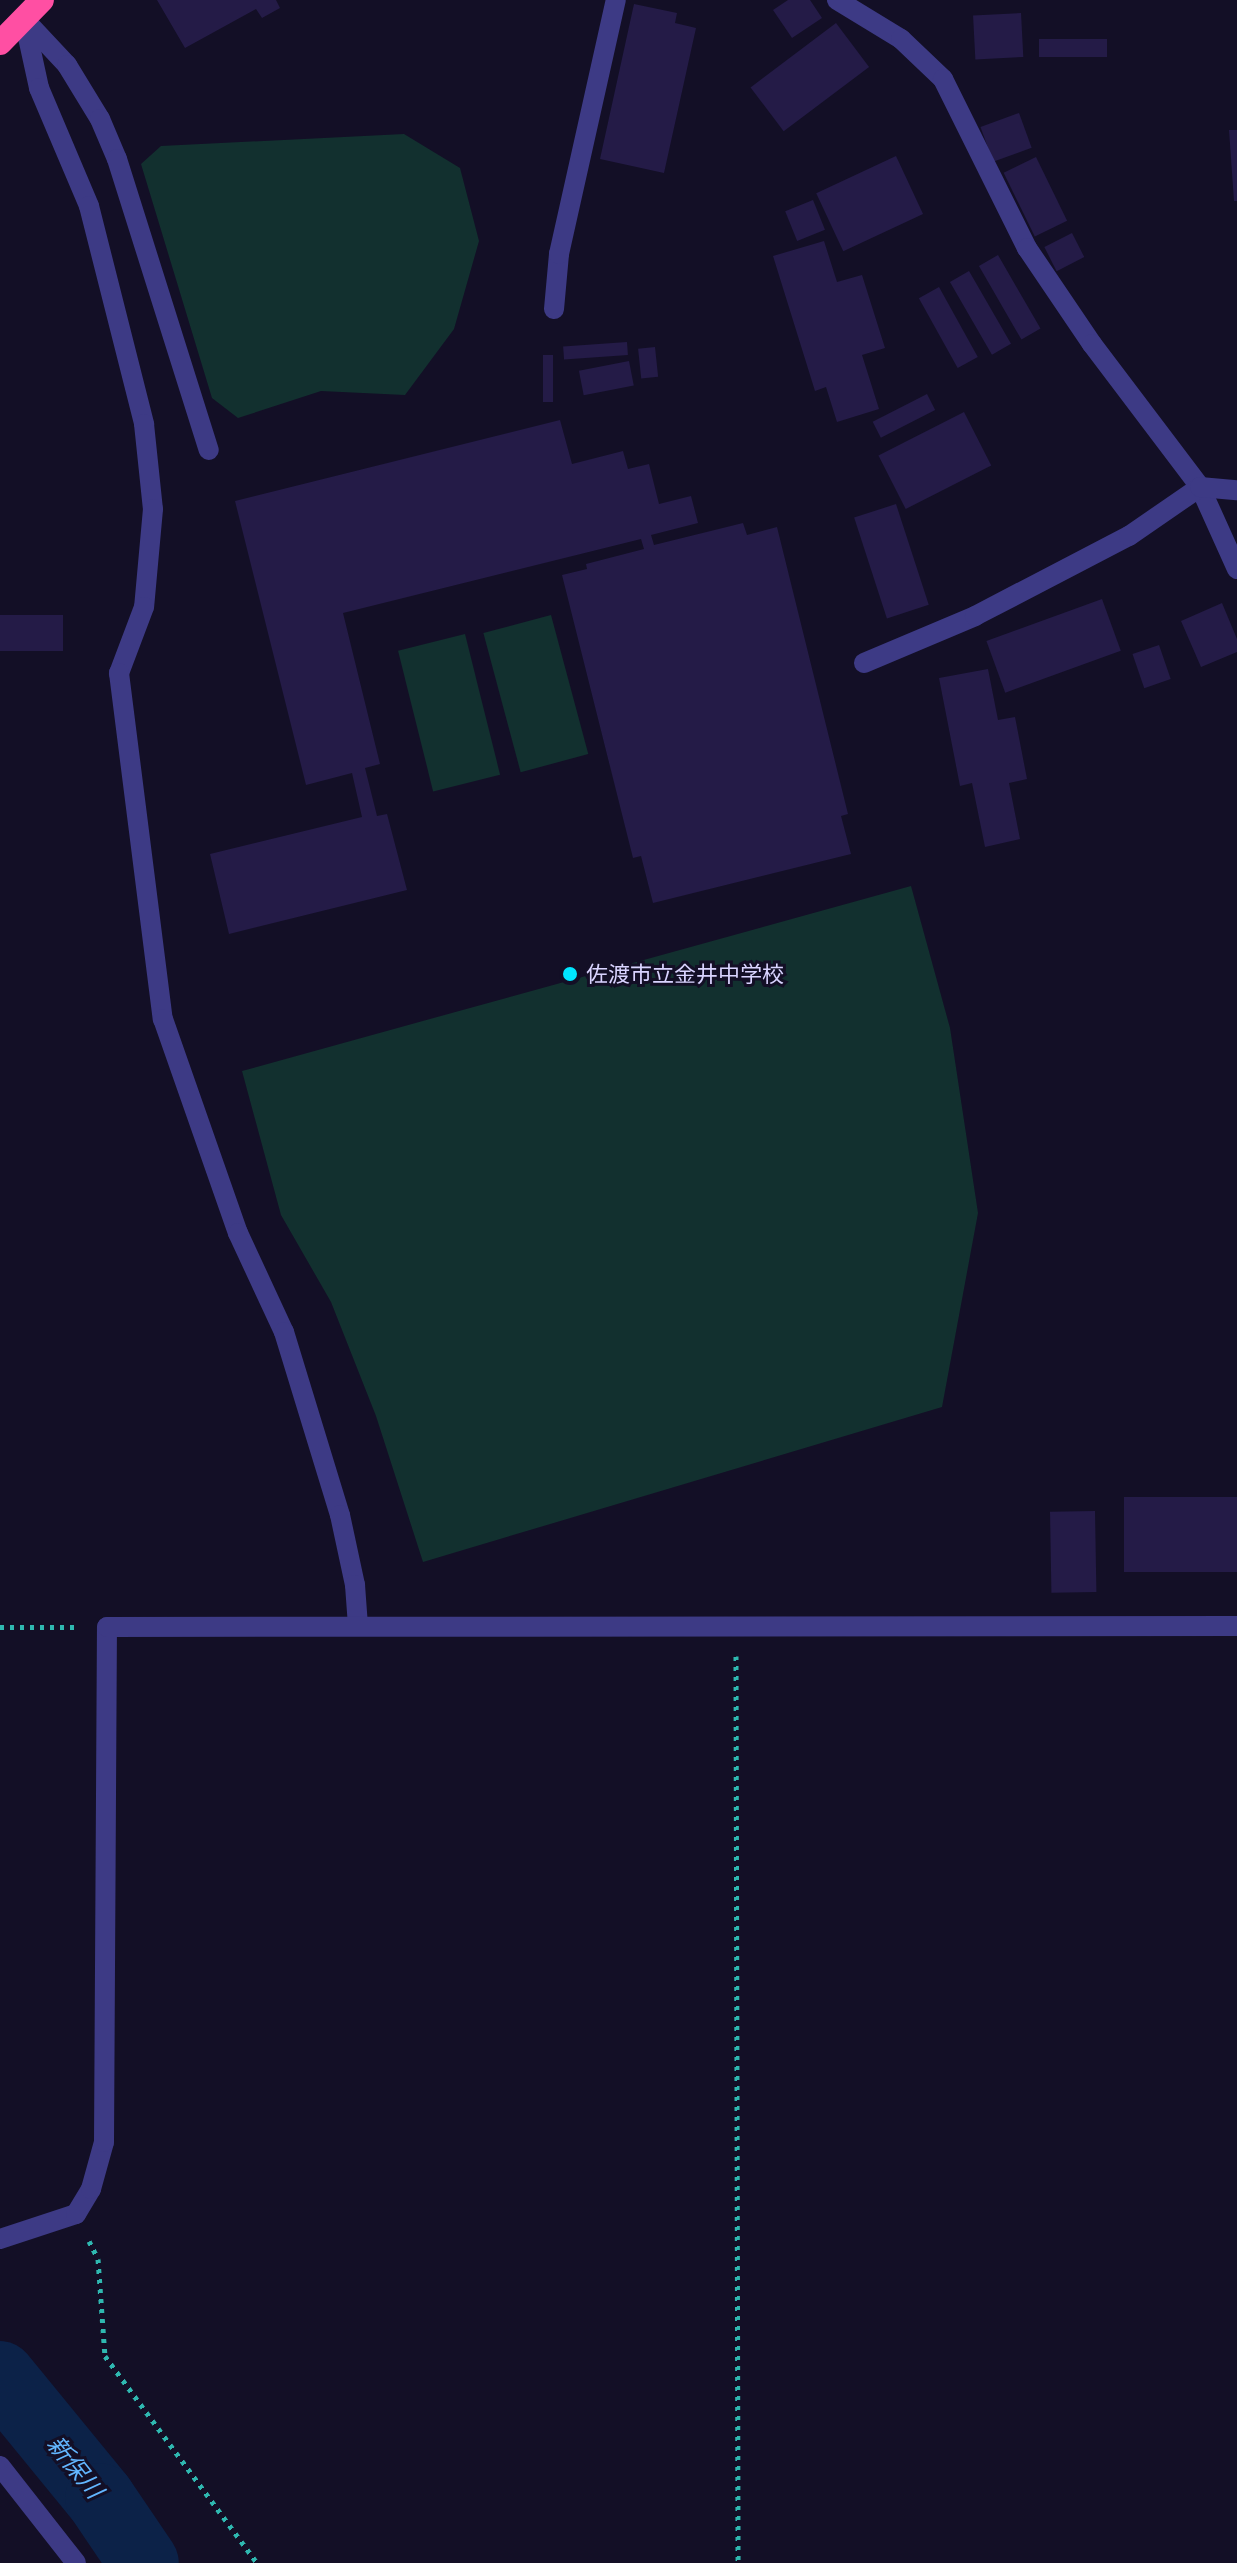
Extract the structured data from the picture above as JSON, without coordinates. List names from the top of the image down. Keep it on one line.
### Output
{"water":["新保川"],"places":["佐渡市立金井中学校"]}
